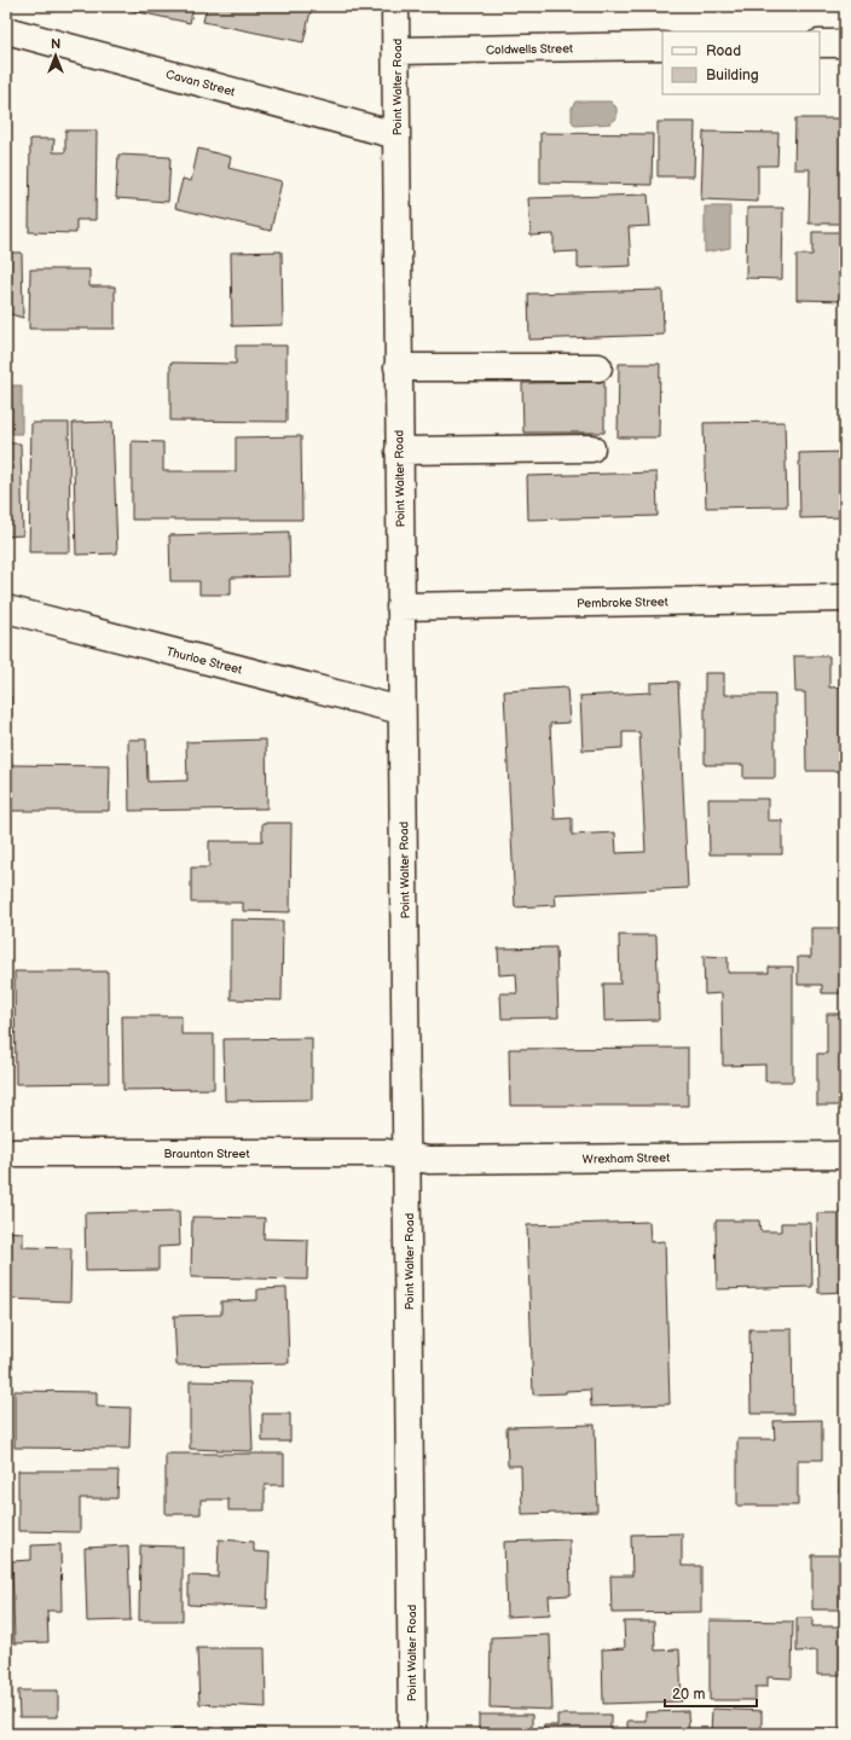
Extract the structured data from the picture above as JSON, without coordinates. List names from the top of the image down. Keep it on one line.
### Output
{"streets":{"street":["Coldwells Street","Cavan Street","Point Walter Road","Pembroke Street","Thurloe Street","Braunton Street","Wrexham Street"]},"crossings":[["Coldwells Street","Point Walter Road"],["Cavan Street","Point Walter Road"],["Point Walter Road","Pembroke Street"],["Point Walter Road","Thurloe Street"],["Point Walter Road","Braunton Street"],["Point Walter Road","Wrexham Street"],["Braunton Street","Wrexham Street"]],"legend":["Road","Building"],"scale_bar":"20 m","north":"top"}
